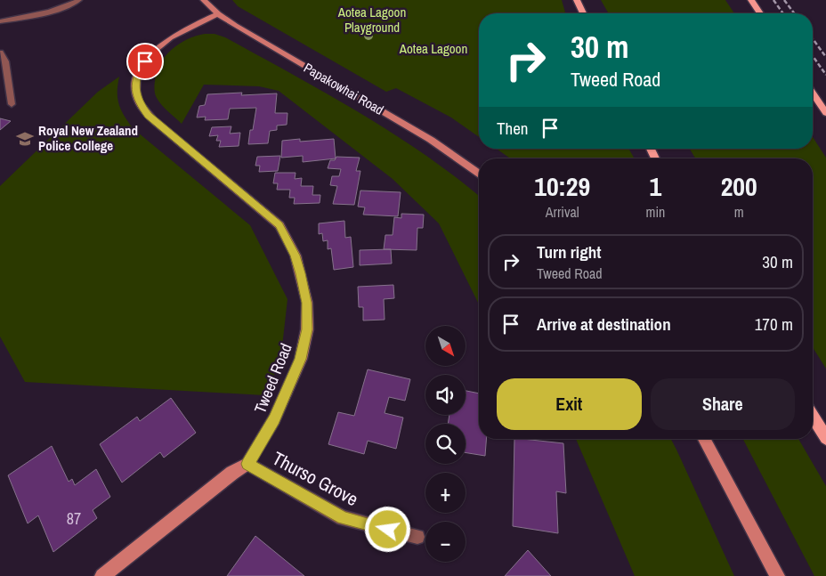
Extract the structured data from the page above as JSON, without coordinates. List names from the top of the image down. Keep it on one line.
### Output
{"streets":{"street":["Papakowhai Road","Tweed Road","Thurso Grove"]},"crossings":[["Papakowhai Road","Tweed Road"],["Tweed Road","Thurso Grove"]],"parks":["Aotea Lagoon Playground","Aotea Lagoon"],"places":{"school or university":["Royal New Zealand Police College"]},"house_numbers":["87"],"north":"bottom right","page":{"turn":["30 m","Tweed Road"],"then":"Then","eta":["10:29","Arrival","1","min","200","m"],"list":[{"name":"Turn right","note":"Tweed Road","value":"30 m"},{"name":"Arrive at destination","value":"170 m"}],"map_buttons":["+","−"],"buttons":["Exit","Share"]}}
